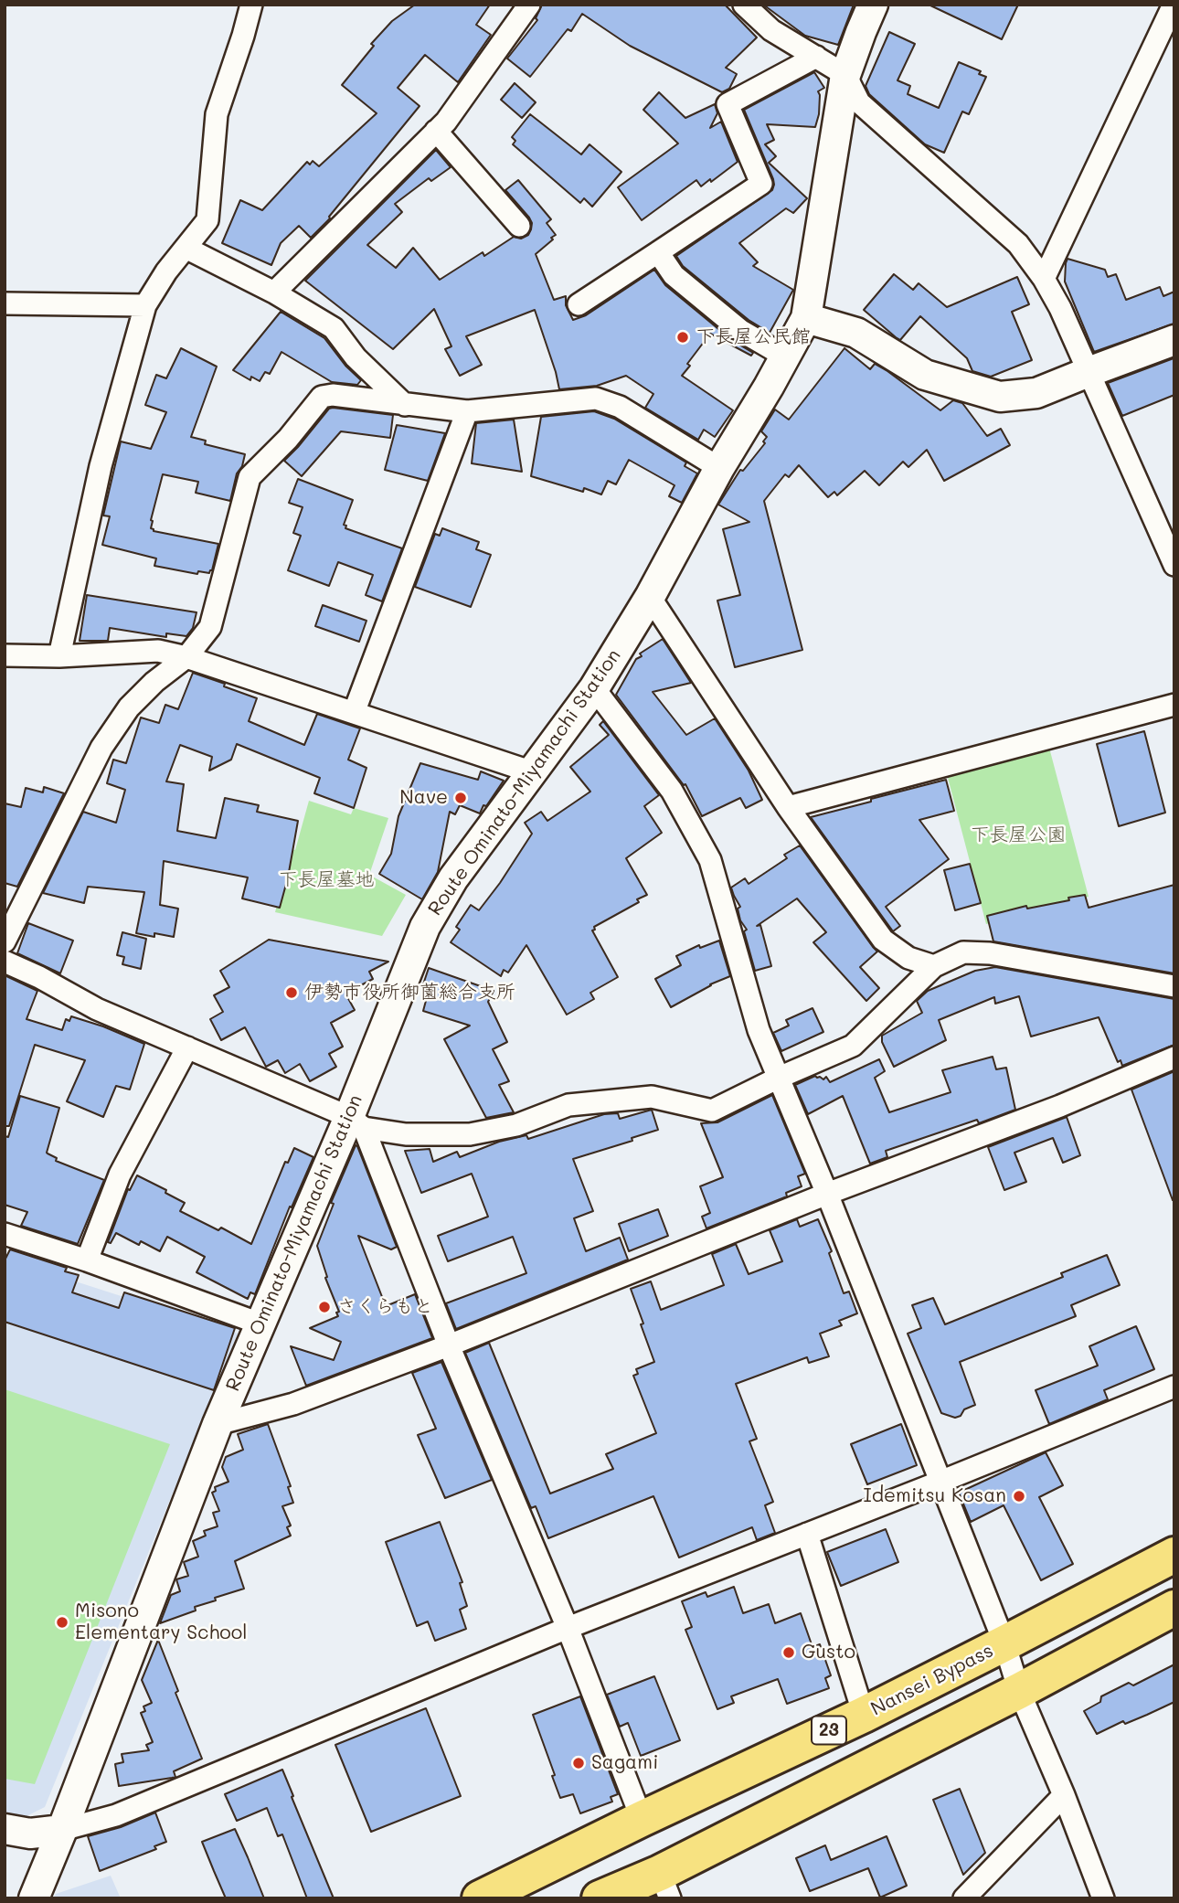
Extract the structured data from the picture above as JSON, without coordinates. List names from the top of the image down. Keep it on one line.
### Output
{"streets":{"highway":["Nansei Bypass","23"],"main road":["Route Ominato-Miyamachi Station"]},"parks":["下長屋公園","下長屋墓地"],"places":["下長屋公民館","Nave","伊勢市役所御薗総合支所","さくらもと","Idemitsu Kosan","Misono Elementary School","Gusto","Sagami"]}
